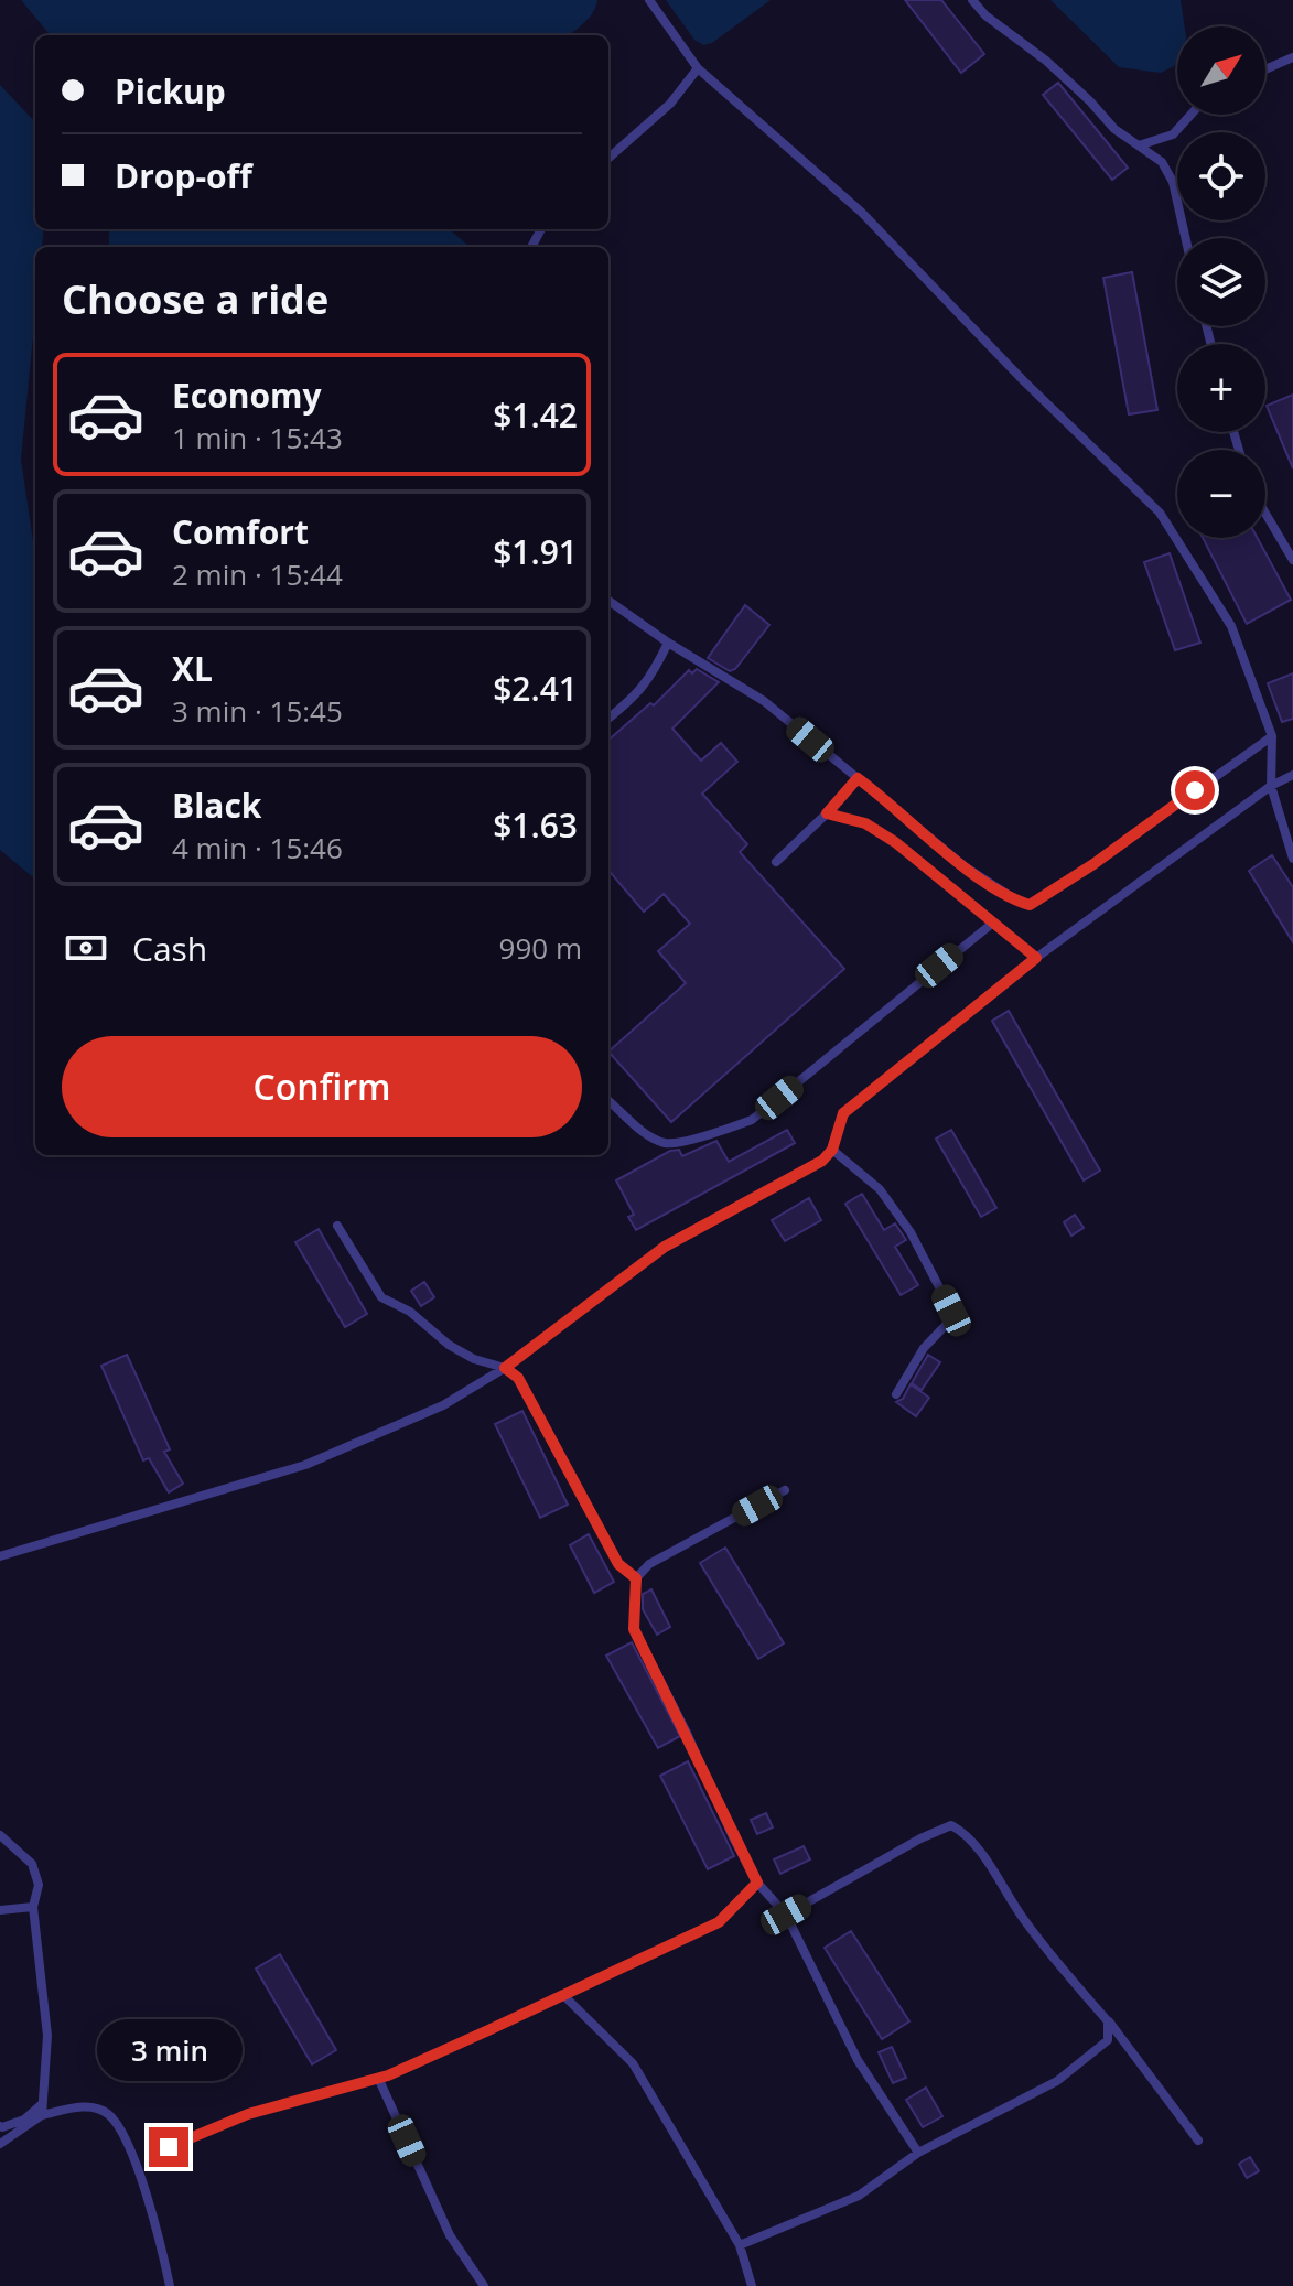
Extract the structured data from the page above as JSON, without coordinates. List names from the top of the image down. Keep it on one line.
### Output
{"north":"top right","page":{"map_buttons":["+","−"],"banner":["Pickup","Drop-off"],"heading":"Choose a ride","list":[{"name":"Economy","note":"1 min · 15:43","value":"$1.42"},{"name":"Comfort","note":"2 min · 15:44","value":"$1.91"},{"name":"XL","note":"3 min · 15:45","value":"$2.41"},{"name":"Black","note":"4 min · 15:46","value":"$1.63"}],"pay":["Cash","990 m"],"buttons":"Confirm","bubble":"3 min"}}
